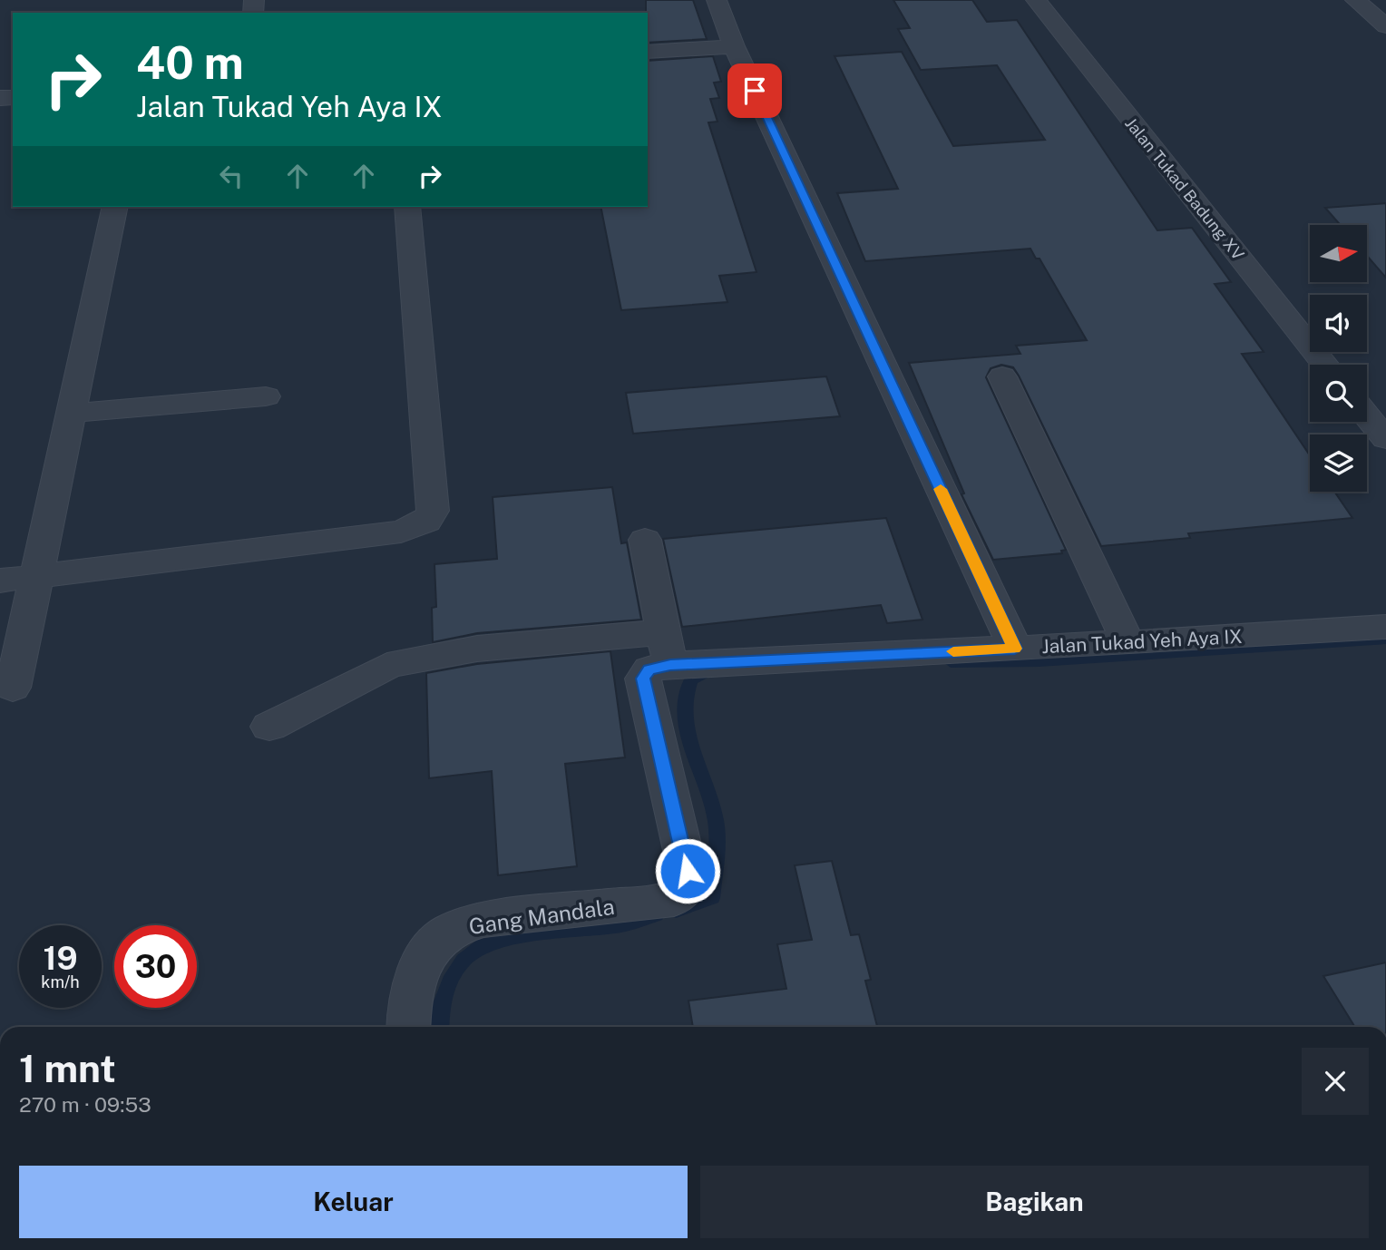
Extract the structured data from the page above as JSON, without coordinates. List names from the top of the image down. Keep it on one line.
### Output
{"streets":{"street":["Jalan Tukad Badung XV","Jalan Tukad Yeh Aya IX","Gang Mandala"]},"crossings":[["Jalan Tukad Yeh Aya IX","Gang Mandala"]],"north":"right","page":{"turn":["40 m","Jalan Tukad Yeh Aya IX"],"speed":"19 km/h","limit":"30","heading":["1 mnt","270 m · 09:53"],"buttons":["Keluar","Bagikan"]}}
